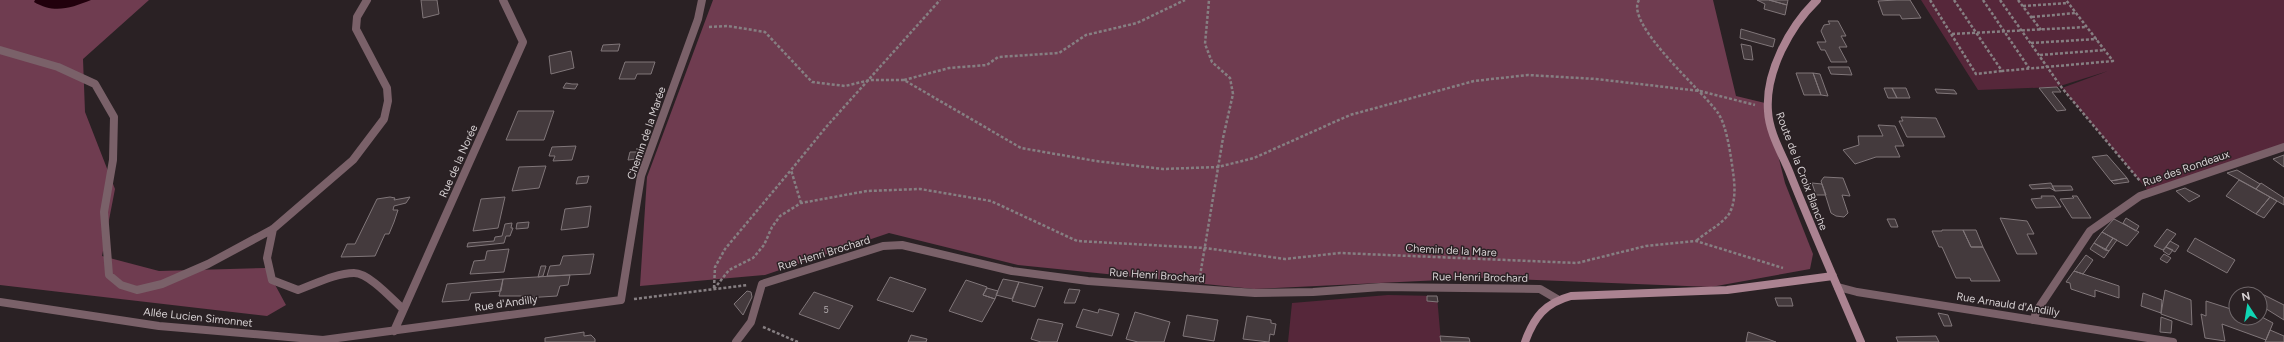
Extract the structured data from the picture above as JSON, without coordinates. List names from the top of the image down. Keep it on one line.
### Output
{"streets":{"main road":["Route de la Croix Blanche"],"street":["Chemin de la Marée","Rue de la Norée","Rue des Rondeaux","Rue Henri Brochard","Rue d'Andilly","Rue Arnauld d'Andilly","Allée Lucien Simonnet"],"path":["Chemin de la Mare"]},"crossings":[["Chemin de la Marée","Rue d'Andilly"],["Rue de la Norée","Rue d'Andilly"],["Rue de la Norée","Allée Lucien Simonnet"],["Rue des Rondeaux","Rue Arnauld d'Andilly"],["Route de la Croix Blanche","Rue Arnauld d'Andilly"],["Rue d'Andilly","Allée Lucien Simonnet"]],"house_numbers":["5"],"north":"top"}
